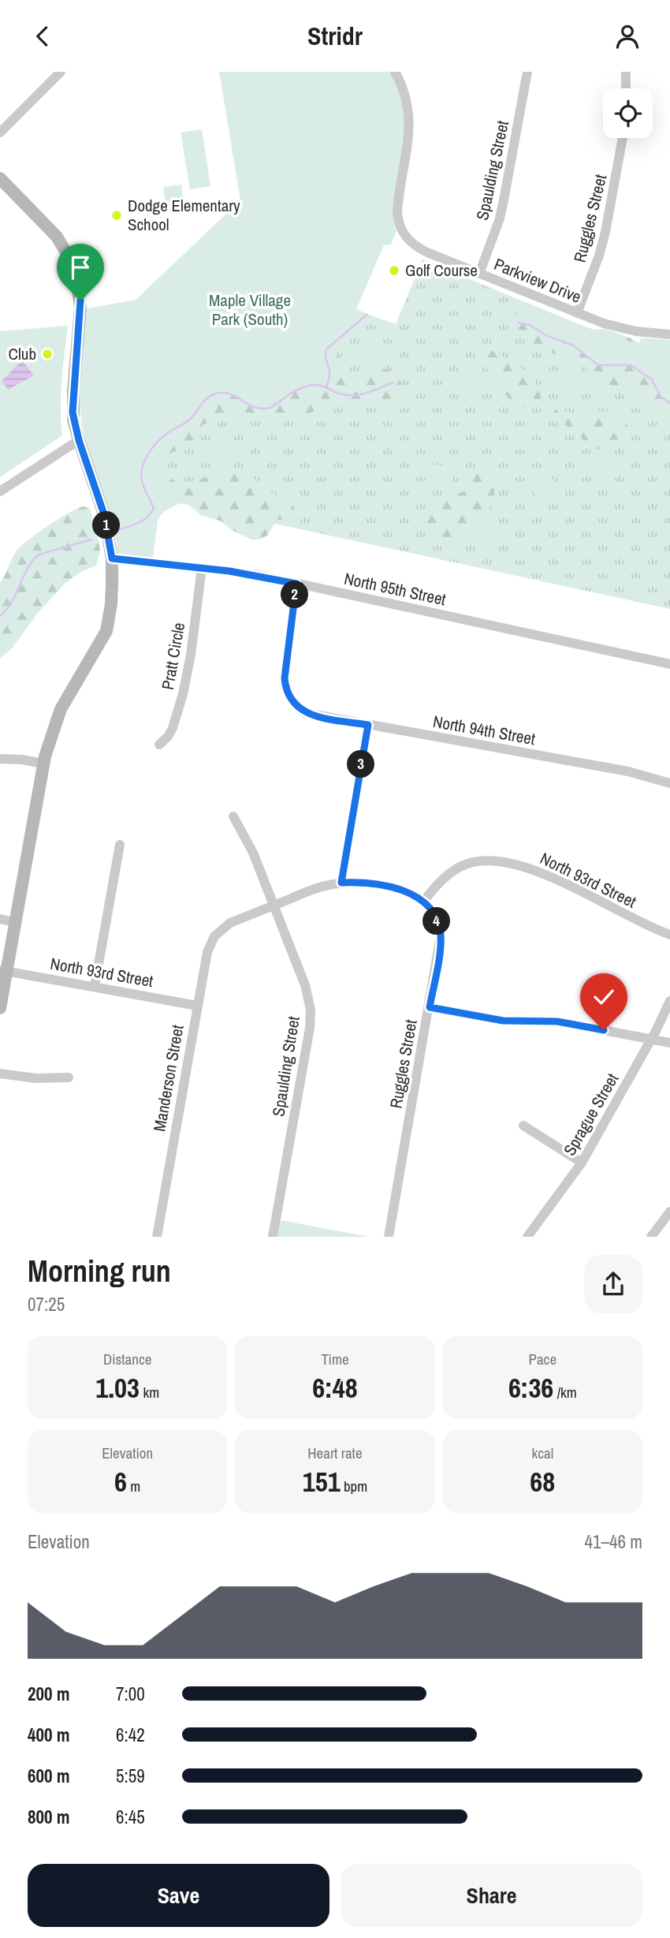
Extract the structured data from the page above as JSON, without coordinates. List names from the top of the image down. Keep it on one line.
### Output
{"streets":{"street":["Spaulding Street","Ruggles Street","Parkview Drive","North 95th Street","Pratt Circle","North 94th Street","North 93rd Street","Manderson Street","Sprague Street"]},"crossings":[["Spaulding Street","Parkview Drive"],["Spaulding Street","Manderson Street"],["Ruggles Street","Parkview Drive"],["Ruggles Street","North 93rd Street"],["North 95th Street","Pratt Circle"],["North 95th Street","North 94th Street"],["North 93rd Street","Manderson Street"]],"parks":["Maple Village Park (South)"],"places":["Dodge Elementary School","Golf Course","Club"],"page":{"header":"Stridr","pins":["1","2","3","4"],"heading":["Morning run","07:25"],"stats":[["Distance","1.03 km"],["Time","6:48"],["Pace","6:36 /km"],["Elevation","6 m"],["Heart rate","151 bpm"],["kcal","68"]],"chart":["Elevation","41–46 m"],"list":[{"name":"200 m","note":"7:00"},{"name":"400 m","note":"6:42"},{"name":"600 m","note":"5:59"},{"name":"800 m","note":"6:45"}],"buttons":["Save","Share"]}}
